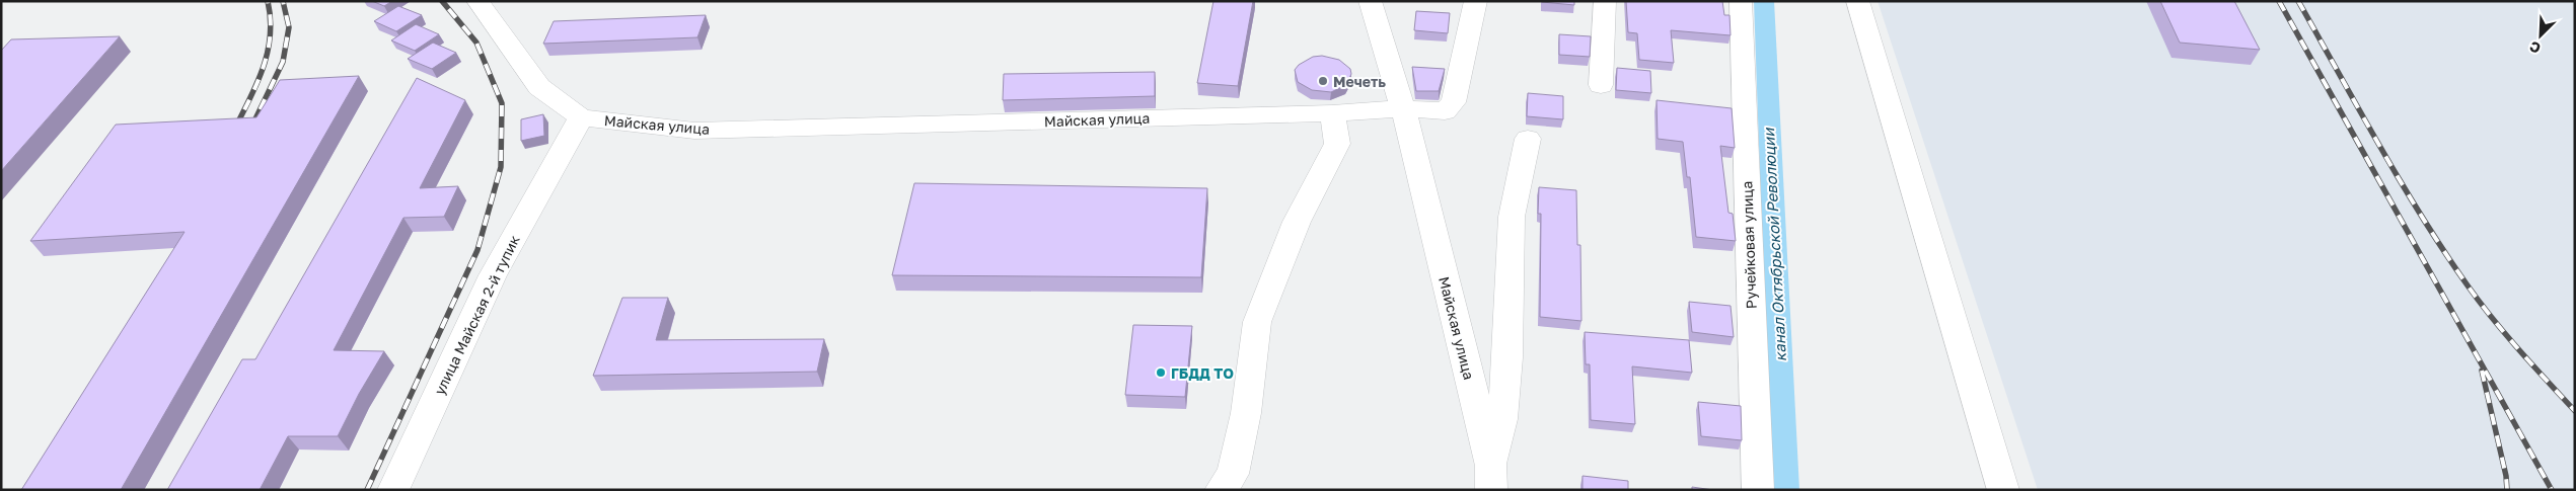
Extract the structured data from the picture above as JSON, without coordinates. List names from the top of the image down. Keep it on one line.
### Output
{"streets":{"street":["Майская улица","Ручейковая улица","улица Майская 2-й тупик"]},"crossings":[["Майская улица","улица Майская 2-й тупик"]],"water":["канал Октябрьской Революции"],"places":["Мечеть","ГБДД ТО"],"north":"bottom left"}
